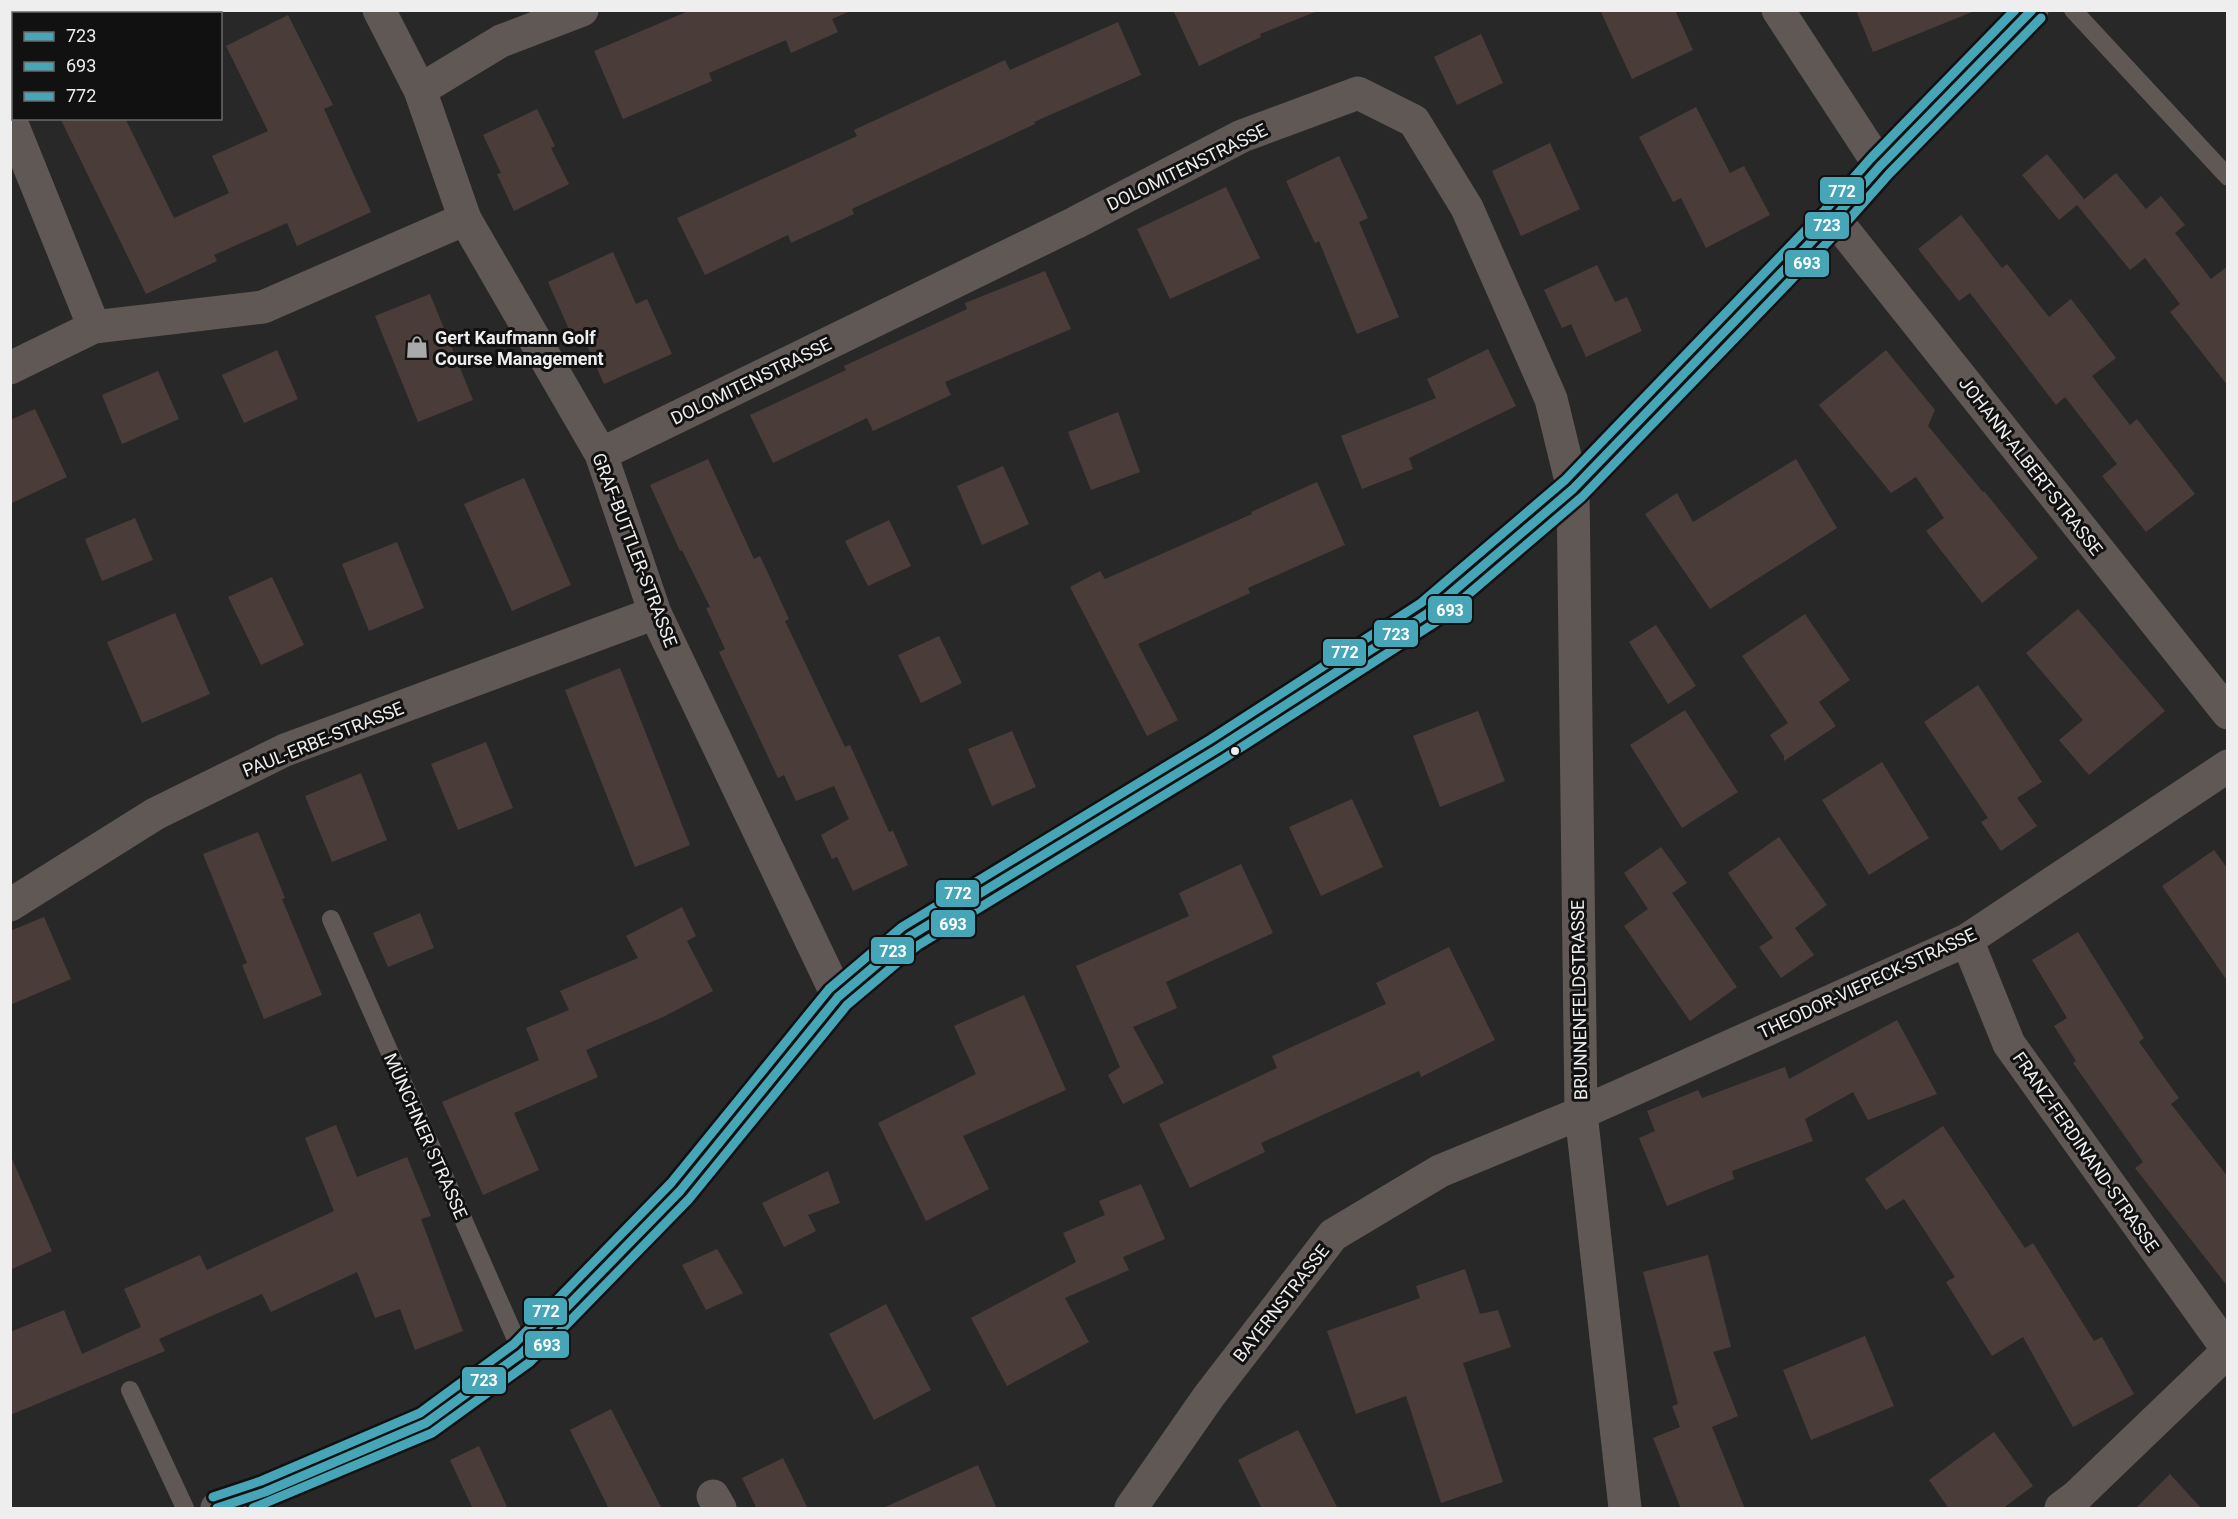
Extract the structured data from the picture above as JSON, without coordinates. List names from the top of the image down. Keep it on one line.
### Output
{"streets":{"street":["DOLOMITENSTRASSE","JOHANN-ALBERT-STRASSE","GRAF-BUTTLER-STRASSE","PAUL-ERBE-STRASSE","THEODOR-VIEPECK-STRASSE","BRUNNENFELDSTRASSE","FRANZ-FERDINAND-STRASSE","BAYERNSTRASSE"],"lane":["MÜNCHNER STRASSE"]},"crossings":[["DOLOMITENSTRASSE","GRAF-BUTTLER-STRASSE"],["DOLOMITENSTRASSE","BRUNNENFELDSTRASSE"],["GRAF-BUTTLER-STRASSE","PAUL-ERBE-STRASSE"],["THEODOR-VIEPECK-STRASSE","BRUNNENFELDSTRASSE"],["THEODOR-VIEPECK-STRASSE","FRANZ-FERDINAND-STRASSE"],["THEODOR-VIEPECK-STRASSE","BAYERNSTRASSE"],["BRUNNENFELDSTRASSE","BAYERNSTRASSE"]],"places":{"shop":["Gert Kaufmann Golf Course Management"]},"lines":["transit line 723","transit line 772","transit line 693"],"legend":["723","693","772"]}
